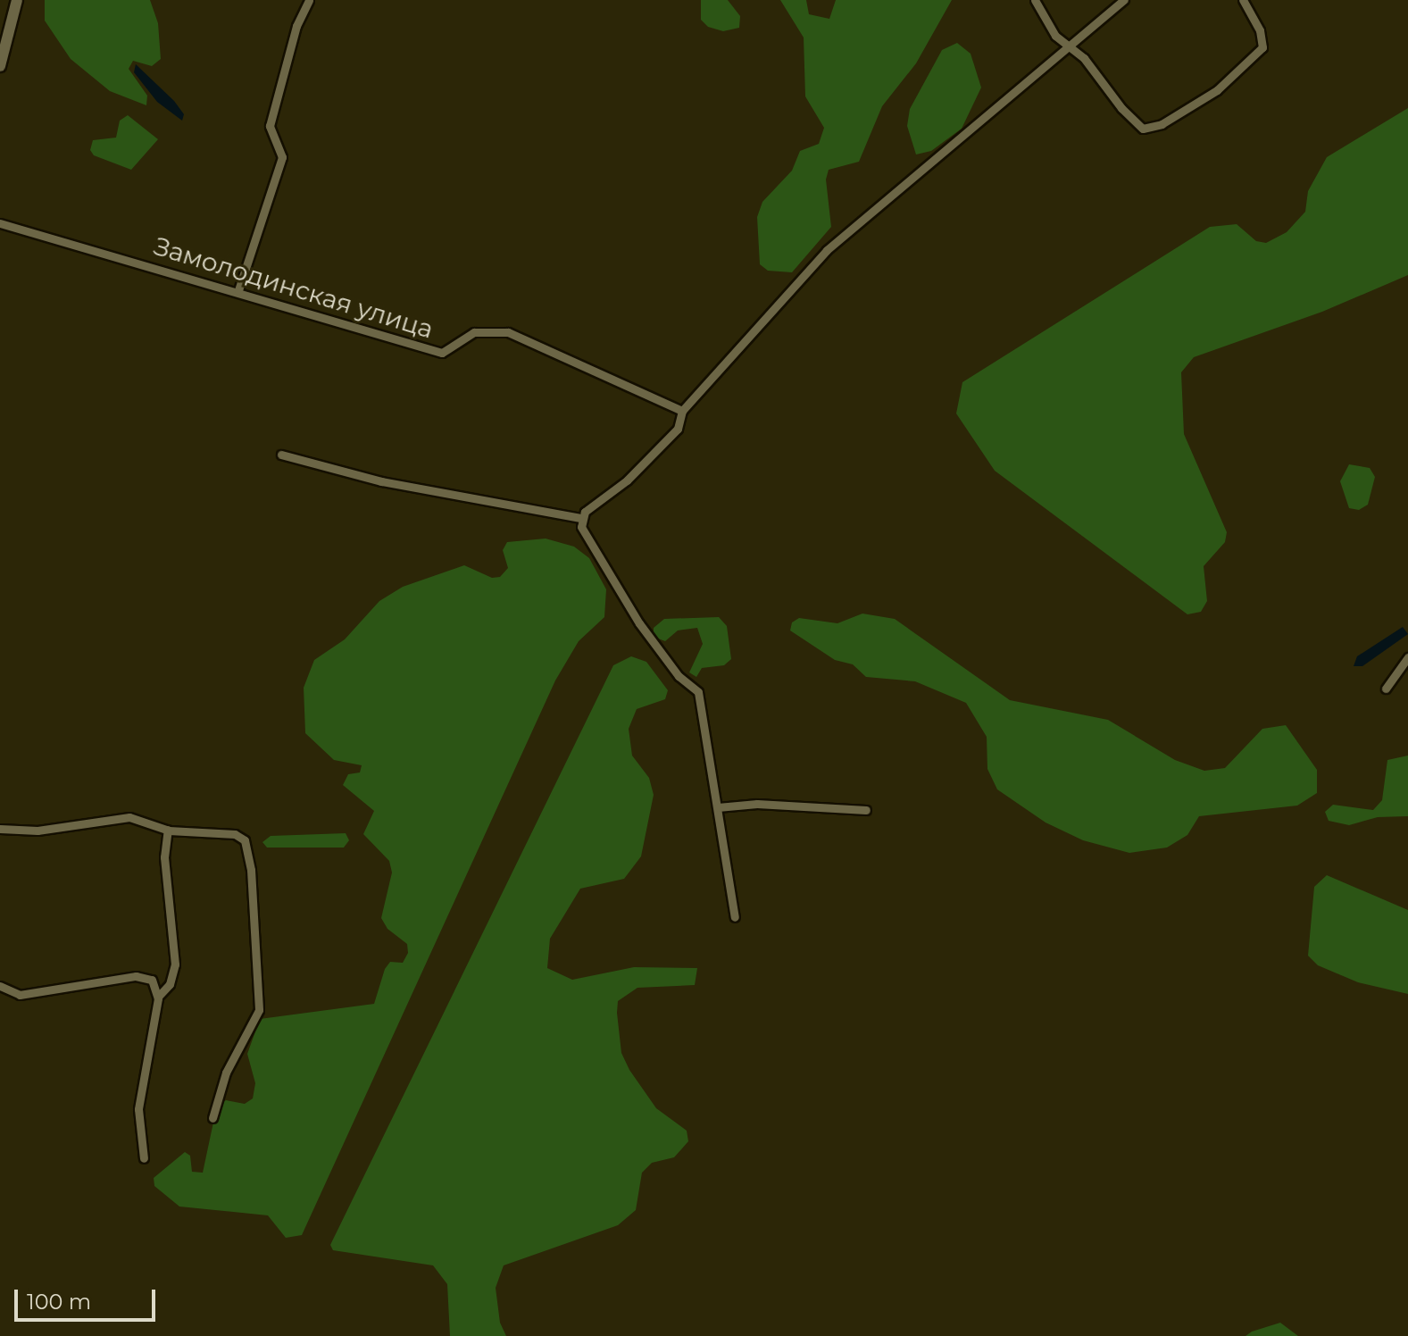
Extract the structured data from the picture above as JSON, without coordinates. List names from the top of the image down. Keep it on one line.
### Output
{"streets":{"street":["Замолодинская улица"]},"scale_bar":"100 m"}
